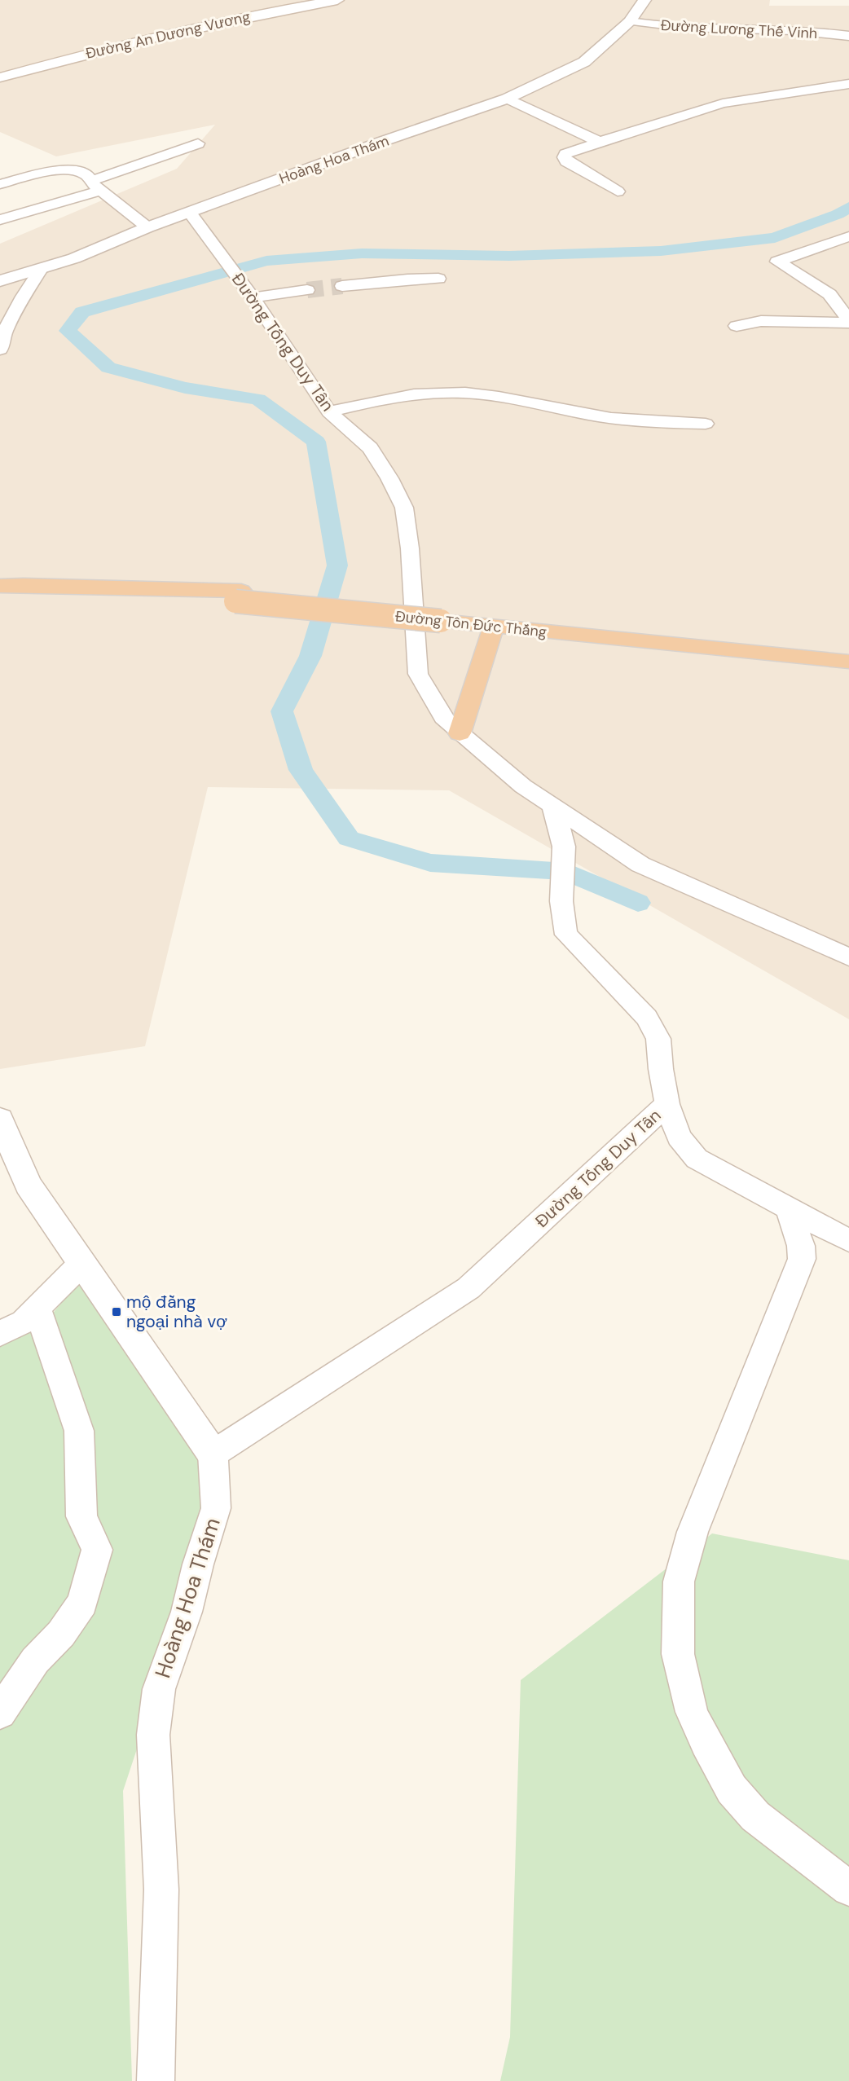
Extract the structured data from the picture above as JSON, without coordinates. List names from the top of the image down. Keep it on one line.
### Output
{"streets":{"highway":["Đường Tôn Đức Thắng"],"street":["Đường Lương Thế Vinh","Đường An Dương Vương","Hoàng Hoa Thám","Đường Tống Duy Tân"]},"crossings":[["Đường Lương Thế Vinh","Hoàng Hoa Thám"],["Hoàng Hoa Thám","Đường Tống Duy Tân"]],"places":{"transit":["mộ đằng ngoại nhà vợ"]}}
